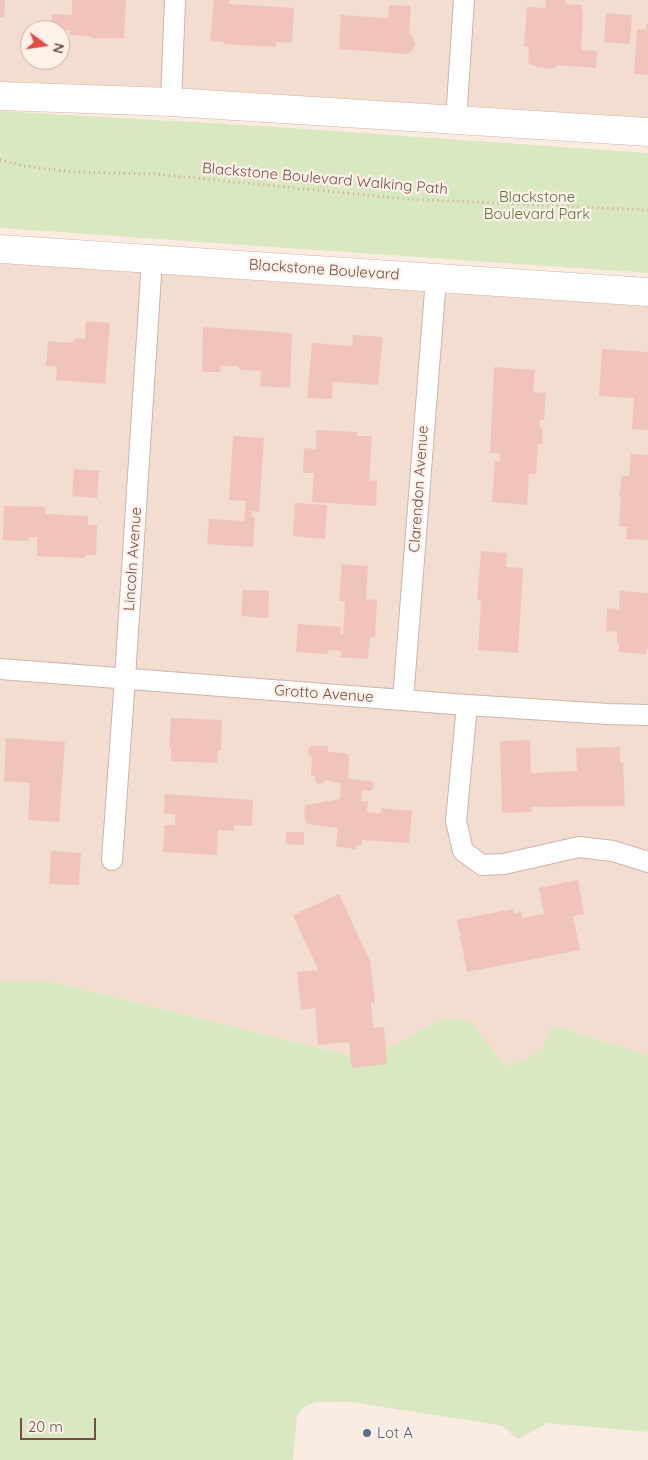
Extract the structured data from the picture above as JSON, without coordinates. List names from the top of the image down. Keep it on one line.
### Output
{"streets":{"main road":["Blackstone Boulevard"],"street":["Clarendon Avenue","Lincoln Avenue","Grotto Avenue"],"path":["Blackstone Boulevard Walking Path"]},"crossings":[["Blackstone Boulevard","Clarendon Avenue"],["Blackstone Boulevard","Lincoln Avenue"],["Clarendon Avenue","Grotto Avenue"],["Lincoln Avenue","Grotto Avenue"]],"parks":["Blackstone Boulevard Park"],"places":["Lot A"],"scale_bar":"20 m","north":"right"}
